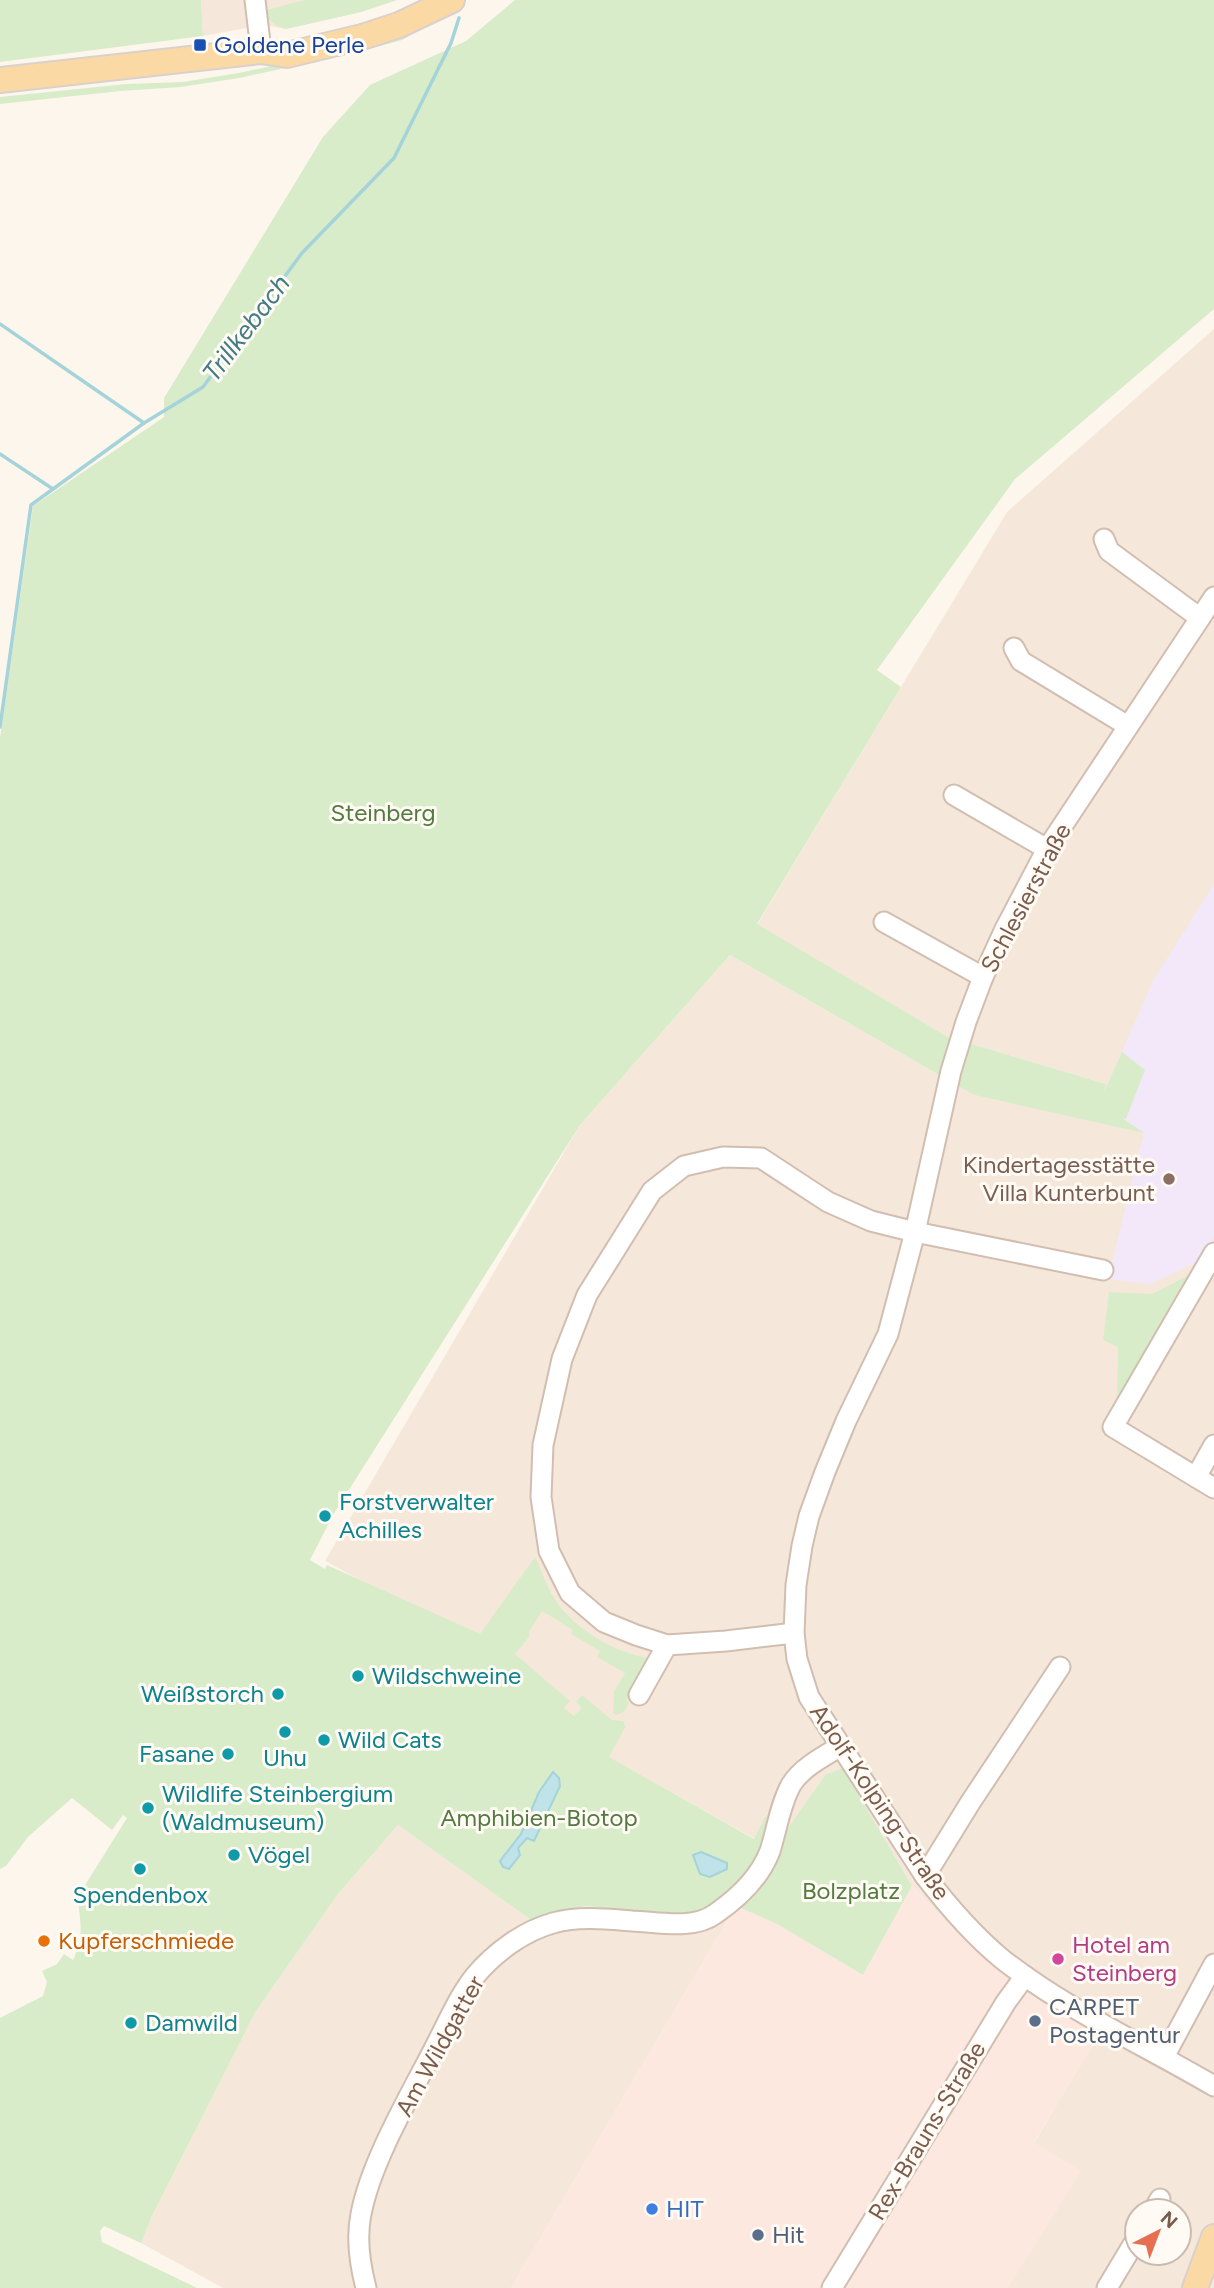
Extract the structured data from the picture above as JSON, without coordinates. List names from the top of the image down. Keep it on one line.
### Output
{"streets":{"street":["Schlesierstraße","Adolf-Kolping-Straße","Am Wildgatter","Rex-Brauns-Straße"]},"crossings":[["Schlesierstraße","Adolf-Kolping-Straße"],["Adolf-Kolping-Straße","Am Wildgatter"],["Adolf-Kolping-Straße","Rex-Brauns-Straße"]],"water":["Trillkebach"],"parks":["Steinberg","Amphibien-Biotop","Bolzplatz"],"places":{"transit":["Goldene Perle"],"other":["Kindertagesstätte Villa Kunterbunt","Forstverwalter Achilles","Wildschweine","Weißstorch","Uhu","Wild Cats","Fasane","Wildlife Steinbergium (Waldmuseum)","Vögel","Spendenbox","Kupferschmiede","Hotel am Steinberg","CARPET Postagentur","Damwild","HIT","Hit"]},"north":"top right"}
